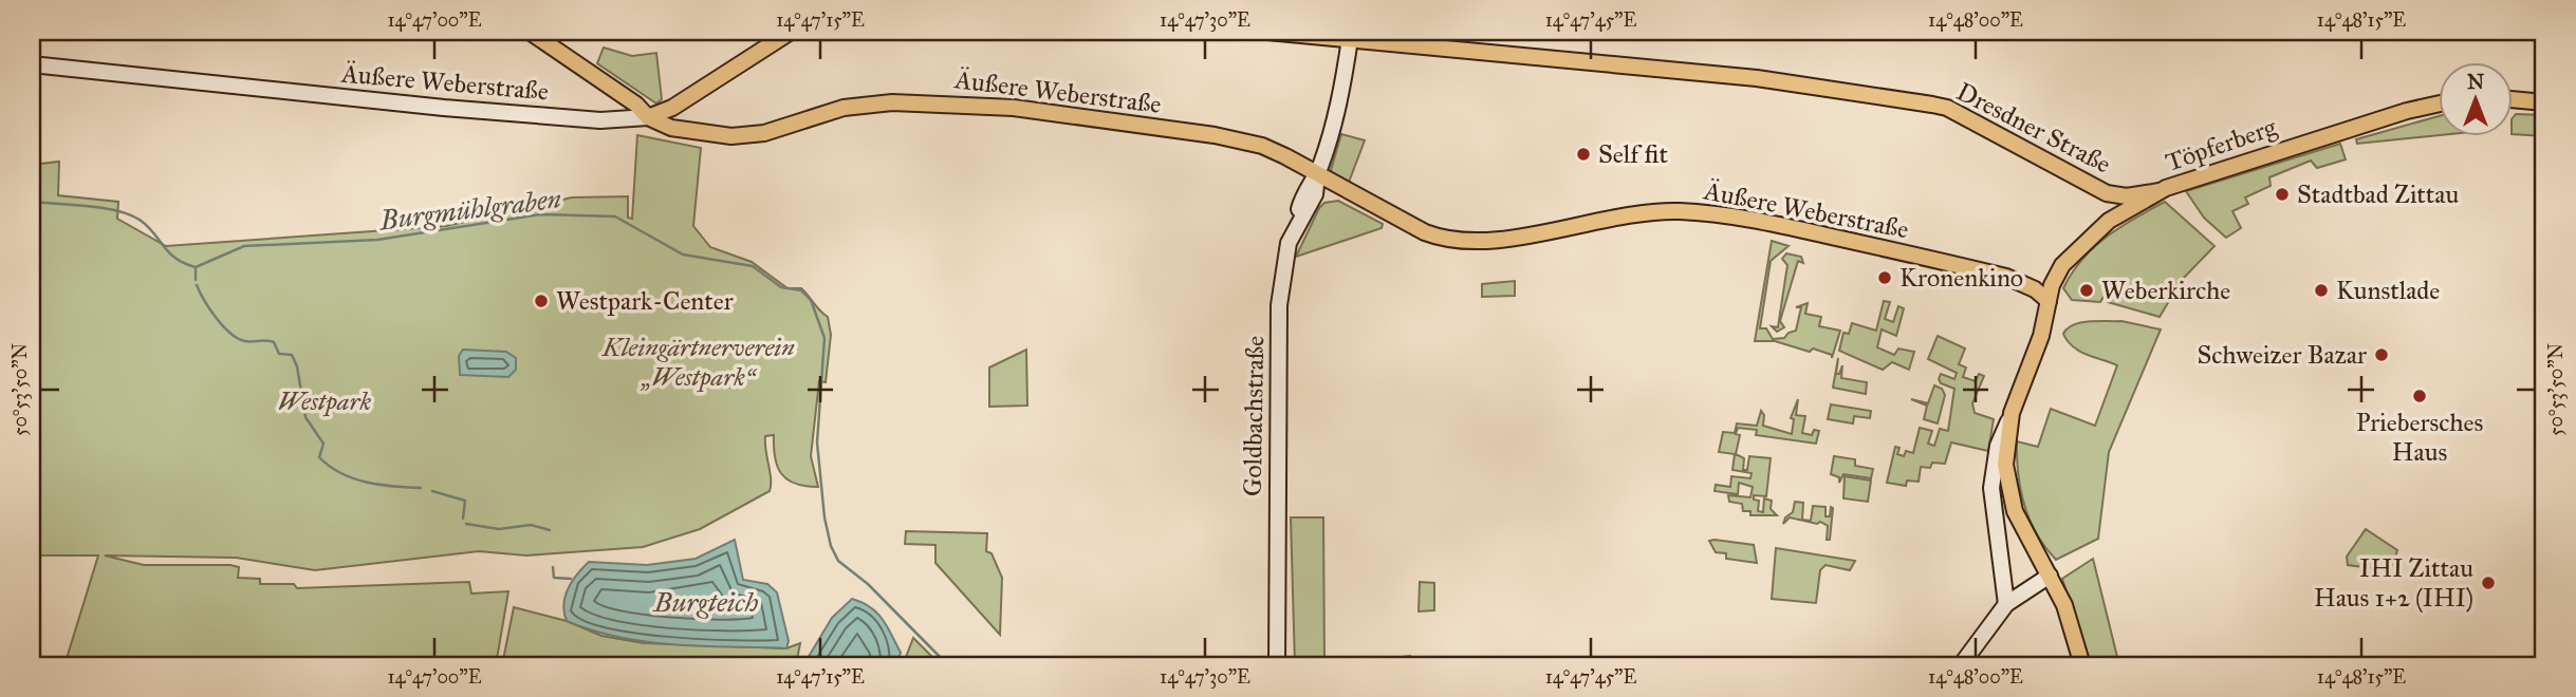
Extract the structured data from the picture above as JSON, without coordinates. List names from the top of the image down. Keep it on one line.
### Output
{"streets":{"main road":["Äußere Weberstraße","Dresdner Straße","Töpferberg","Goldbachstraße"]},"crossings":[["Äußere Weberstraße","Töpferberg"],["Äußere Weberstraße","Goldbachstraße"],["Dresdner Straße","Töpferberg"],["Dresdner Straße","Goldbachstraße"]],"water":["Burgmühlgraben","Burgteich"],"parks":["Kleingärtnerverein „Westpark“","Westpark"],"places":["Self fit","Stadtbad Zittau","Kronenkino","Weberkirche","Kunstlade","Westpark-Center","Schweizer Bazar","Priebersches Haus","IHI Zittau Haus 1+2 (IHI)"],"north":"top","coordinates":["14°47'00\"E","14°47'15\"E","14°47'30\"E","14°47'45\"E","14°48'00\"E","14°48'15\"E","50°53'50\"N"]}
